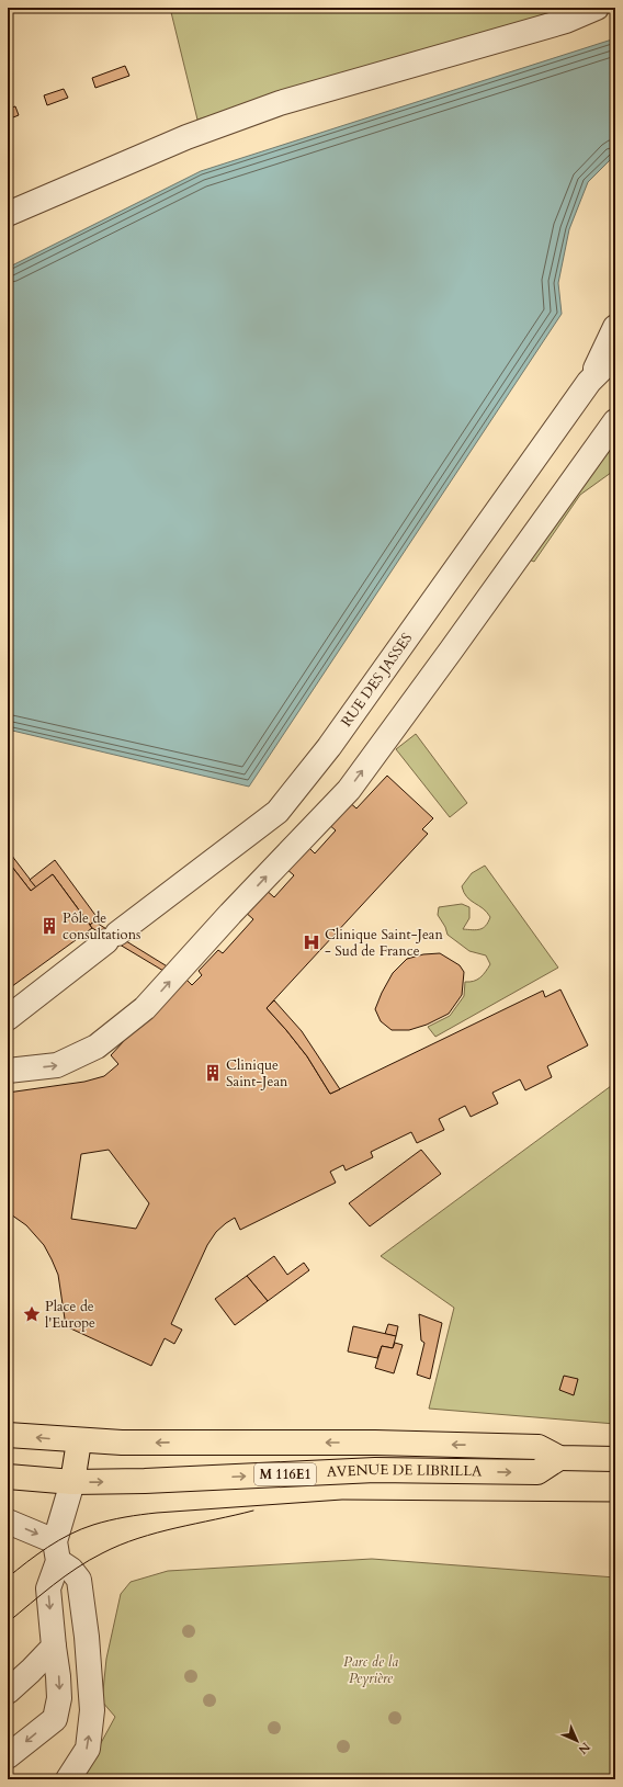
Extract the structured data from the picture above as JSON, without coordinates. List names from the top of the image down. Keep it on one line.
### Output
{"streets":{"main road":["AVENUE DE LIBRILLA","M 116E1"],"street":["RUE DES JASSES"]},"parks":["Parc de la Peyrière"],"places":{"building":["Pôle de consultations","Clinique Saint-Jean"],"hospital":["Clinique Saint-Jean - Sud de France"],"place":["Place de l'Europe"]},"north":"bottom right"}
